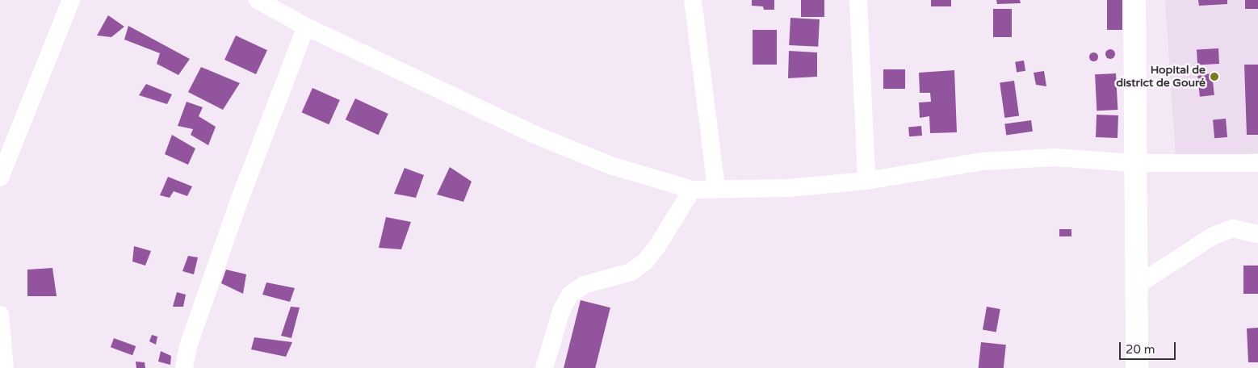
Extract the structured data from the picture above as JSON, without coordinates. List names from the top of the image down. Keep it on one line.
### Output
{"places":["Hopital de district de Gouré"],"scale_bar":"20 m"}
